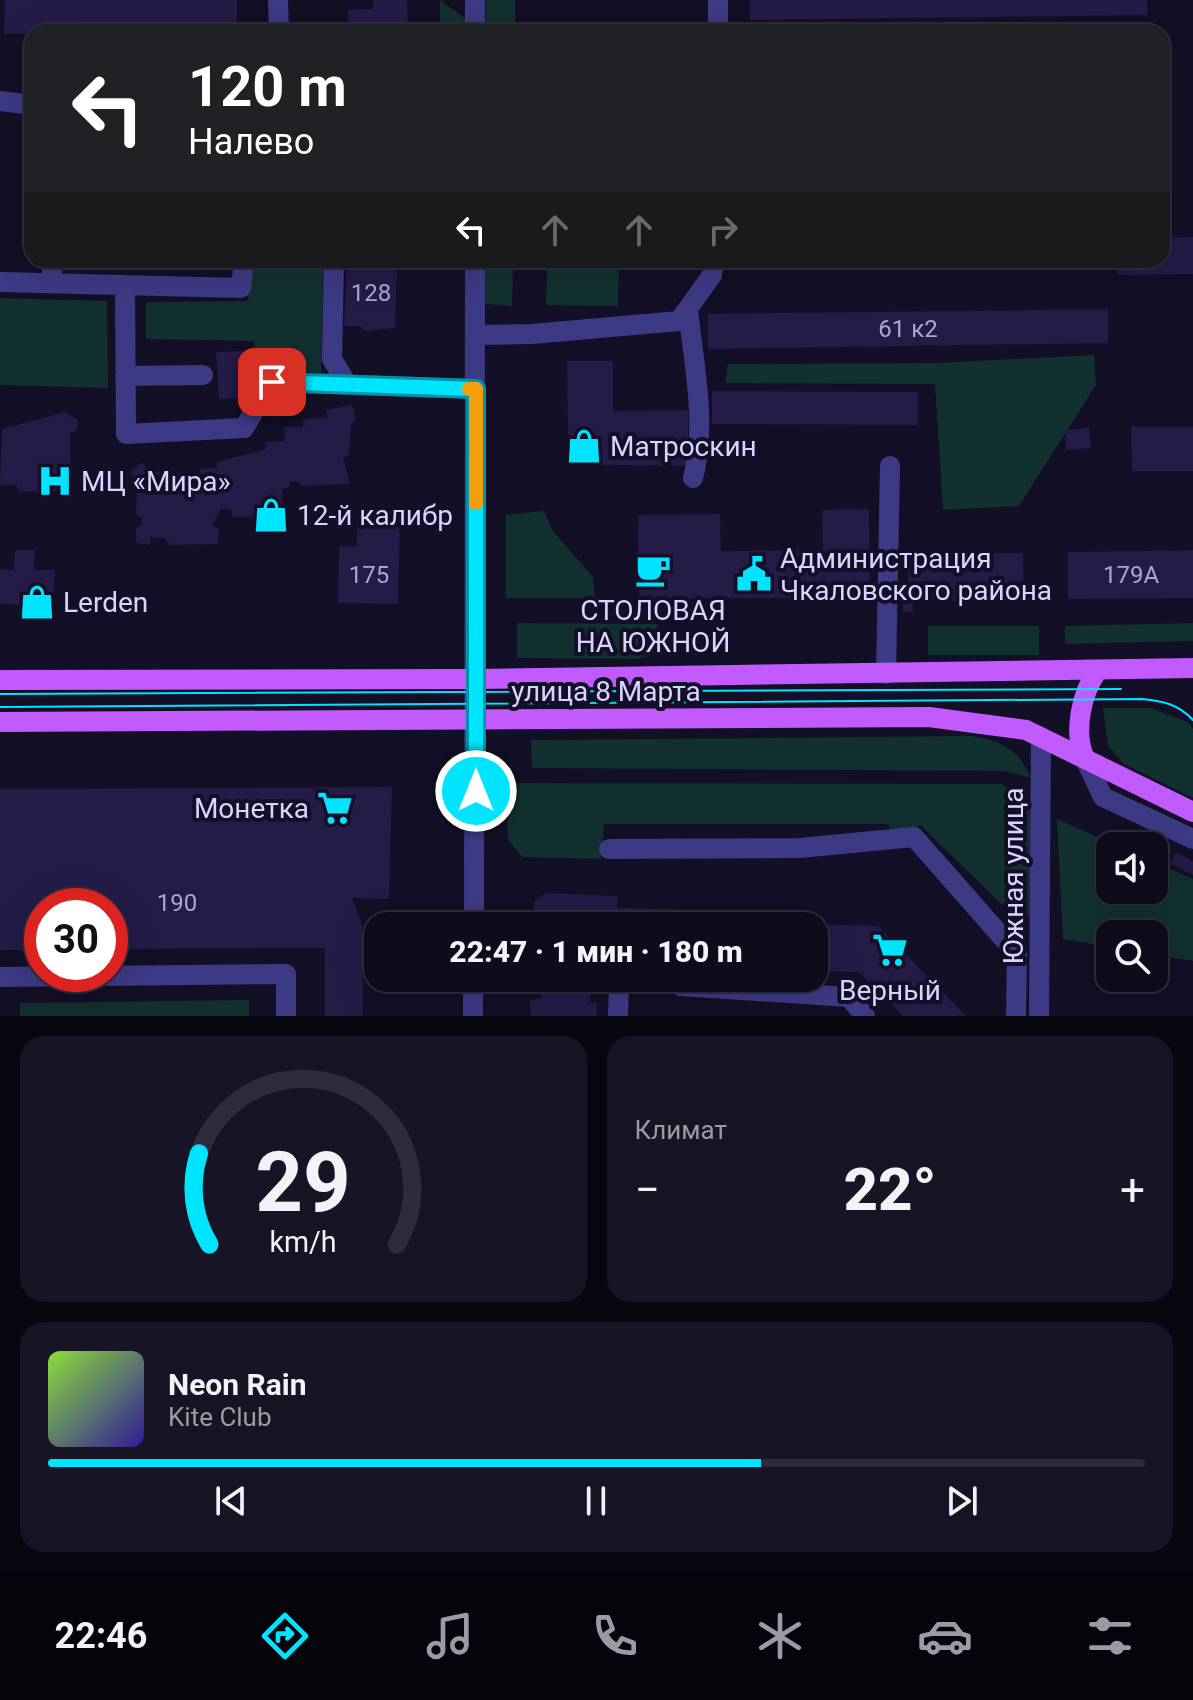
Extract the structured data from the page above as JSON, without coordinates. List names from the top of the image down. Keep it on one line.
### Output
{"streets":{"main road":["улица 8 Марта"],"street":["Южная улица"]},"crossings":[["улица 8 Марта","Южная улица"]],"places":{"shop":["Матроскин","12-й калибр","Lerden"],"hospital":["МЦ «Мира»"],"cafe":["СТОЛОВАЯ НА ЮЖНОЙ"],"public building":["Администрация Чкаловского района"],"supermarket":["Монетка","Верный"]},"house_numbers":["128","61 к2","175","179А","190"],"page":{"turn":["120 m","Налево"],"limit":"30","trip":"22:47 · 1 мин · 180 m","tile":"Климат","heat":["−","22°","+"],"song":["Neon Rain","Kite Club"],"tabs":"22:46","gauge":["29","km/h"]}}
